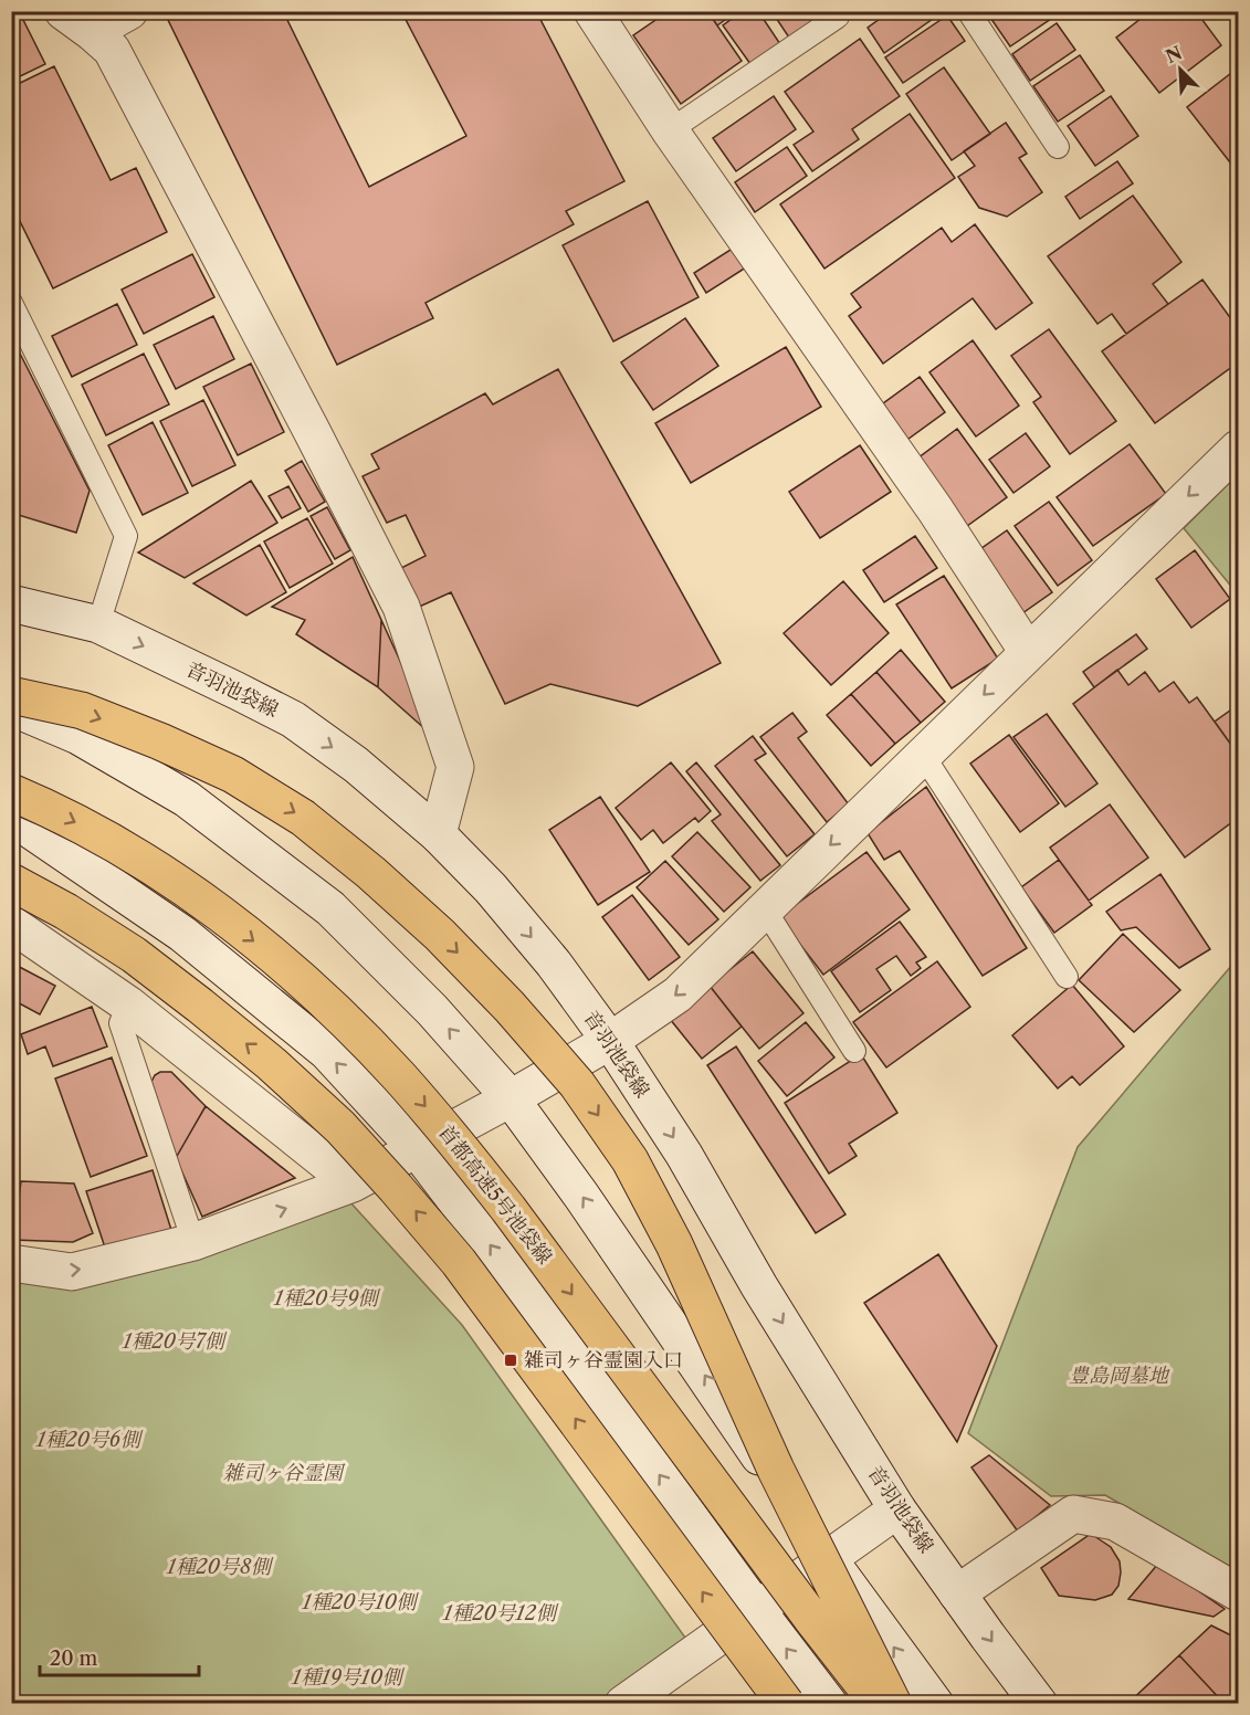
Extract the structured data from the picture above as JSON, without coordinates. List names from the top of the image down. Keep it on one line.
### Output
{"streets":{"highway":["首都高速5号池袋線"],"street":["音羽池袋線"]},"parks":["1種20号9側","1種20号7側","豊島岡墓地","1種20号6側","雑司ヶ谷霊園","1種20号8側","1種20号10側","1種20号12側","1種19号10側"],"places":{"transit":["雑司ヶ谷霊園入口"]},"scale_bar":"20 m","north":"top left"}
